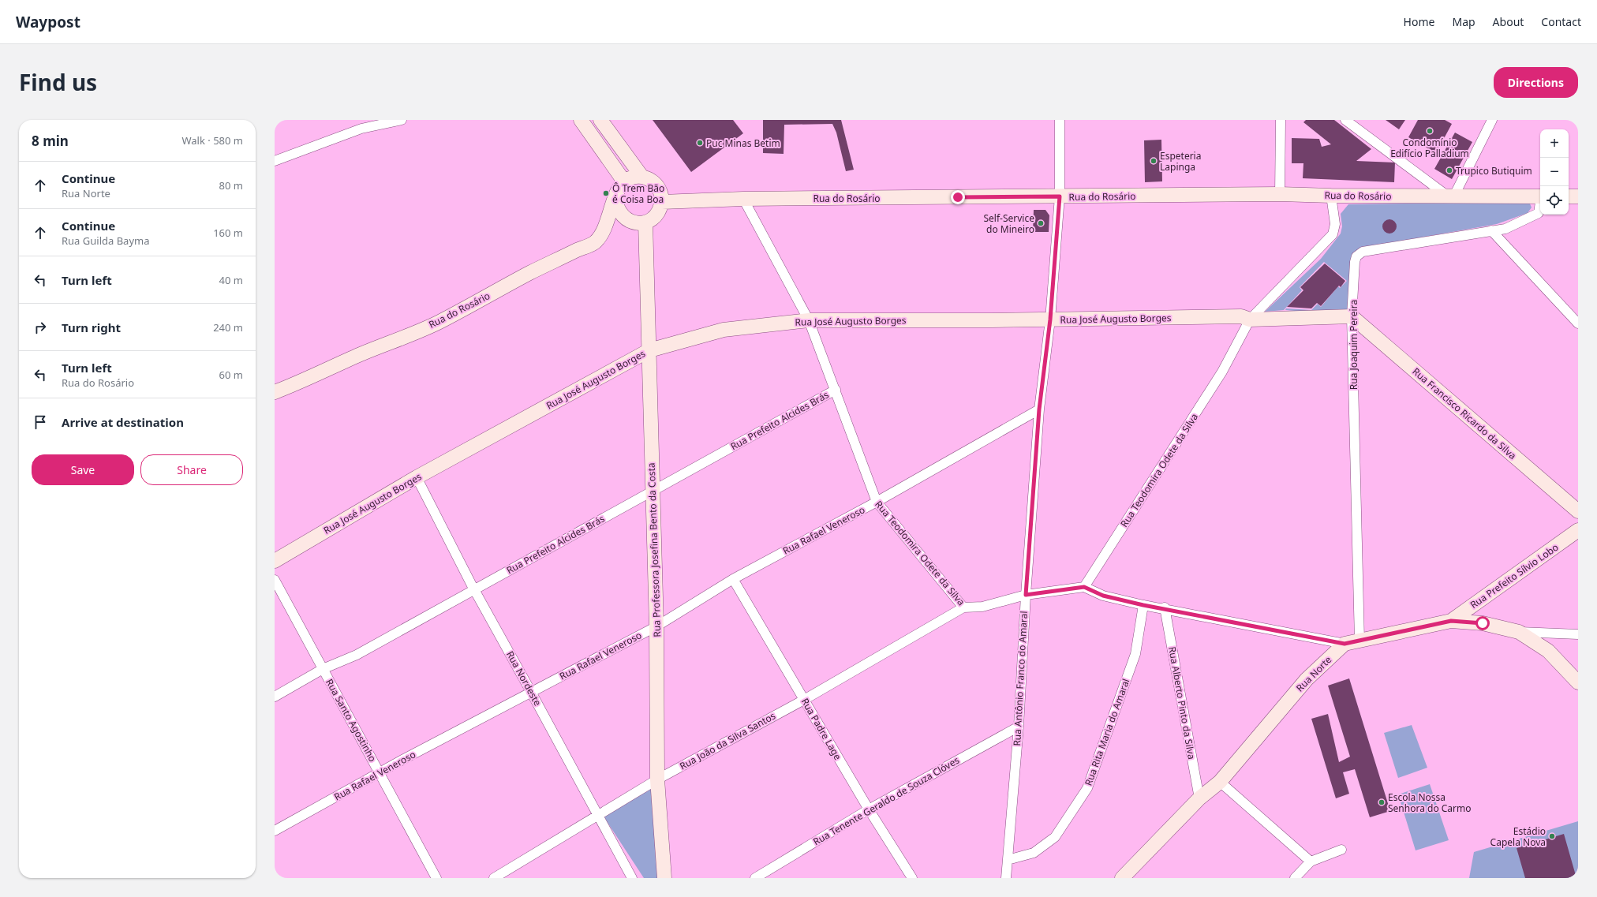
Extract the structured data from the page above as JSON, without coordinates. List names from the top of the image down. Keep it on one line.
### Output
{"streets":{"street":["Rua do Rosário","Rua José Augusto Borges","Rua Joaquim Pereira","Rua Francisco Ricardo da Silva","Rua Prefeito Alcides Brás","Rua Teodomira Odete da Silva","Rua Rafael Veneroso","Rua Professora Josefina Bento da Costa","Rua Prefeito Sílvio Lobo","Rua Norte","Rua Nordeste","Rua Antônio Franco do Amaral","Rua Alberto Pinto da Silva","Rua Santo Agostinho","Rua Padre Lage","Rua Rita Maria do Amaral","Rua João da Silva Santos","Rua Tenente Geraldo de Souza Clóves"]},"crossings":[["Rua do Rosário","Rua Teodomira Odete da Silva"],["Rua do Rosário","Rua Professora Josefina Bento da Costa"],["Rua do Rosário","Rua Antônio Franco do Amaral"],["Rua José Augusto Borges","Rua Joaquim Pereira"],["Rua José Augusto Borges","Rua Francisco Ricardo da Silva"],["Rua José Augusto Borges","Rua Teodomira Odete da Silva"],["Rua José Augusto Borges","Rua Professora Josefina Bento da Costa"],["Rua José Augusto Borges","Rua Nordeste"],["Rua José Augusto Borges","Rua Antônio Franco do Amaral"],["Rua Joaquim Pereira","Rua Francisco Ricardo da Silva"],["Rua Prefeito Alcides Brás","Rua Teodomira Odete da Silva"],["Rua Prefeito Alcides Brás","Rua Professora Josefina Bento da Costa"],["Rua Prefeito Alcides Brás","Rua Nordeste"],["Rua Prefeito Alcides Brás","Rua Santo Agostinho"],["Rua Teodomira Odete da Silva","Rua Rafael Veneroso"],["Rua Teodomira Odete da Silva","Rua Antônio Franco do Amaral"],["Rua Teodomira Odete da Silva","Rua João da Silva Santos"],["Rua Rafael Veneroso","Rua Professora Josefina Bento da Costa"],["Rua Rafael Veneroso","Rua Nordeste"],["Rua Rafael Veneroso","Rua Antônio Franco do Amaral"],["Rua Rafael Veneroso","Rua Santo Agostinho"],["Rua Rafael Veneroso","Rua Padre Lage"],["Rua Professora Josefina Bento da Costa","Rua João da Silva Santos"],["Rua Norte","Rua Alberto Pinto da Silva"],["Rua Nordeste","Rua João da Silva Santos"],["Rua Antônio Franco do Amaral","Rua Rita Maria do Amaral"],["Rua Antônio Franco do Amaral","Rua Tenente Geraldo de Souza Clóves"],["Rua Padre Lage","Rua João da Silva Santos"],["Rua Padre Lage","Rua Tenente Geraldo de Souza Clóves"]],"places":["Condomínio Edifício Palladium","Puc Minas Betim","Espeteria Lapinga","Trupico Butiquim","Ô Trem Bão é Coisa Boa","Self-Service do Mineiro","Escola Nossa Senhora do Carmo","Estádio Capela Nova"],"page":{"header":"Waypost","nav":["Home","Map","About","Contact"],"title":"Find us","buttons":["Directions",["Save","Share"]],"heading":["8 min","Walk · 580 m"],"map_buttons":["+","−"],"list":[["Continue","Rua Norte","80 m"],["Continue","Rua Guilda Bayma","160 m"],["Turn left","40 m"],["Turn right","240 m"],["Turn left","Rua do Rosário","60 m"],"Arrive at destination"]}}
